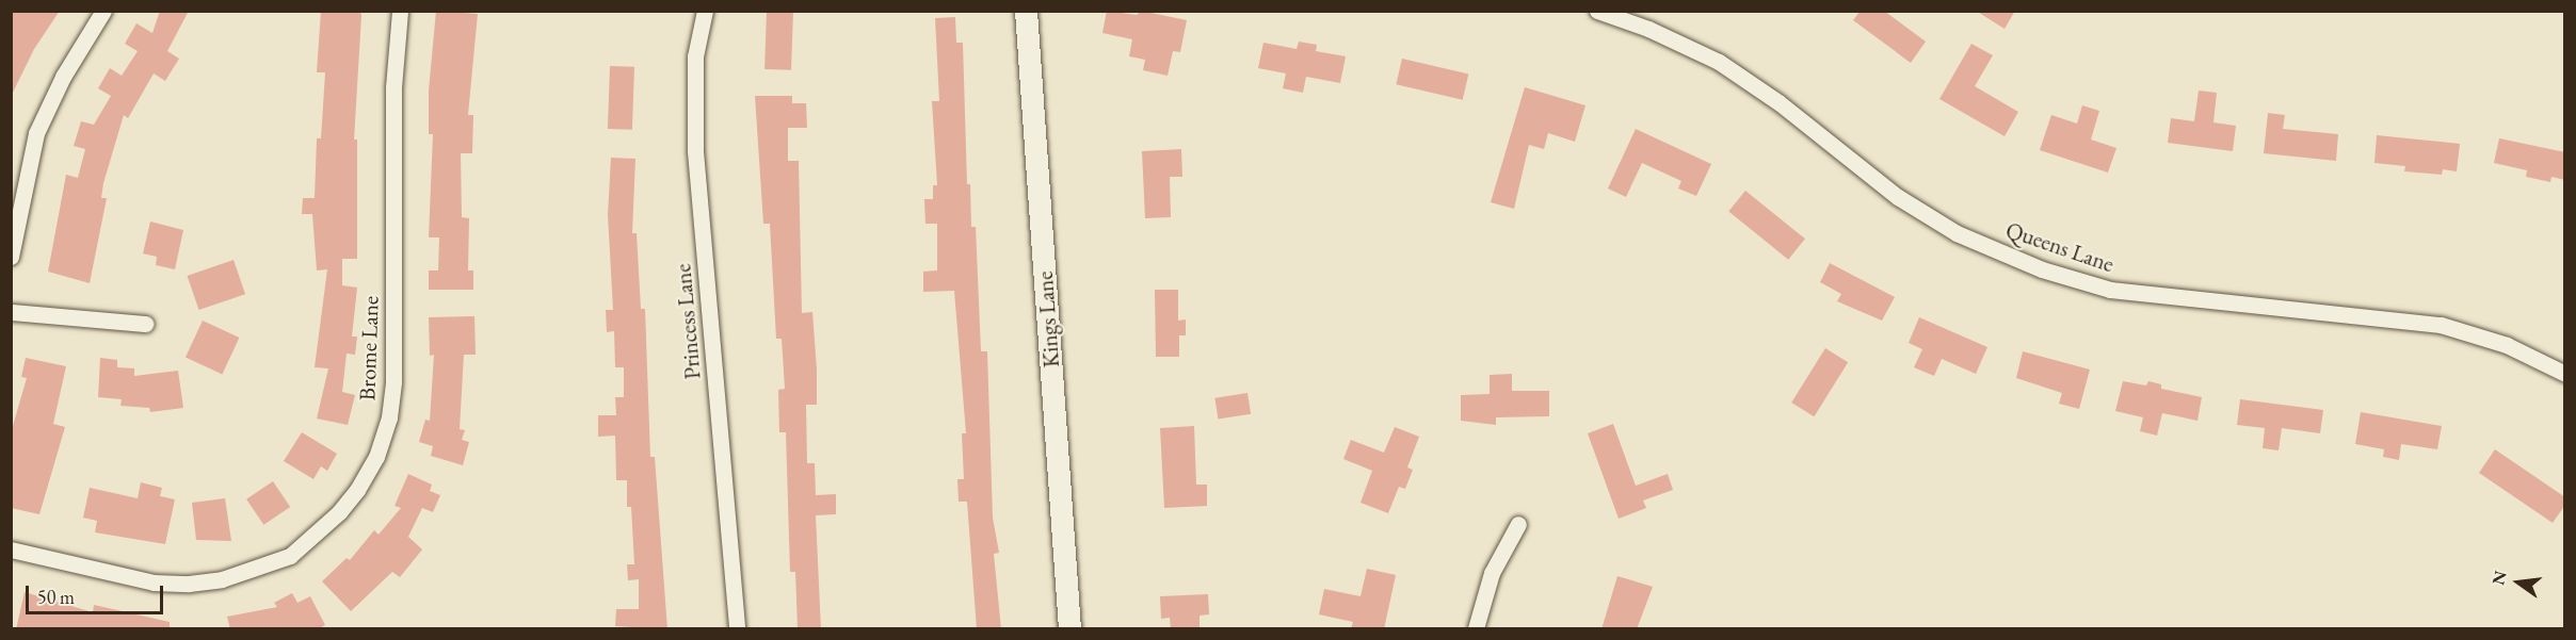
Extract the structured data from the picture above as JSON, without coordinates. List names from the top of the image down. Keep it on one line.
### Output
{"streets":{"street":["Queens Lane","Kings Lane","Princess Lane","Brome Lane"]},"scale_bar":"50 m","north":"left"}
